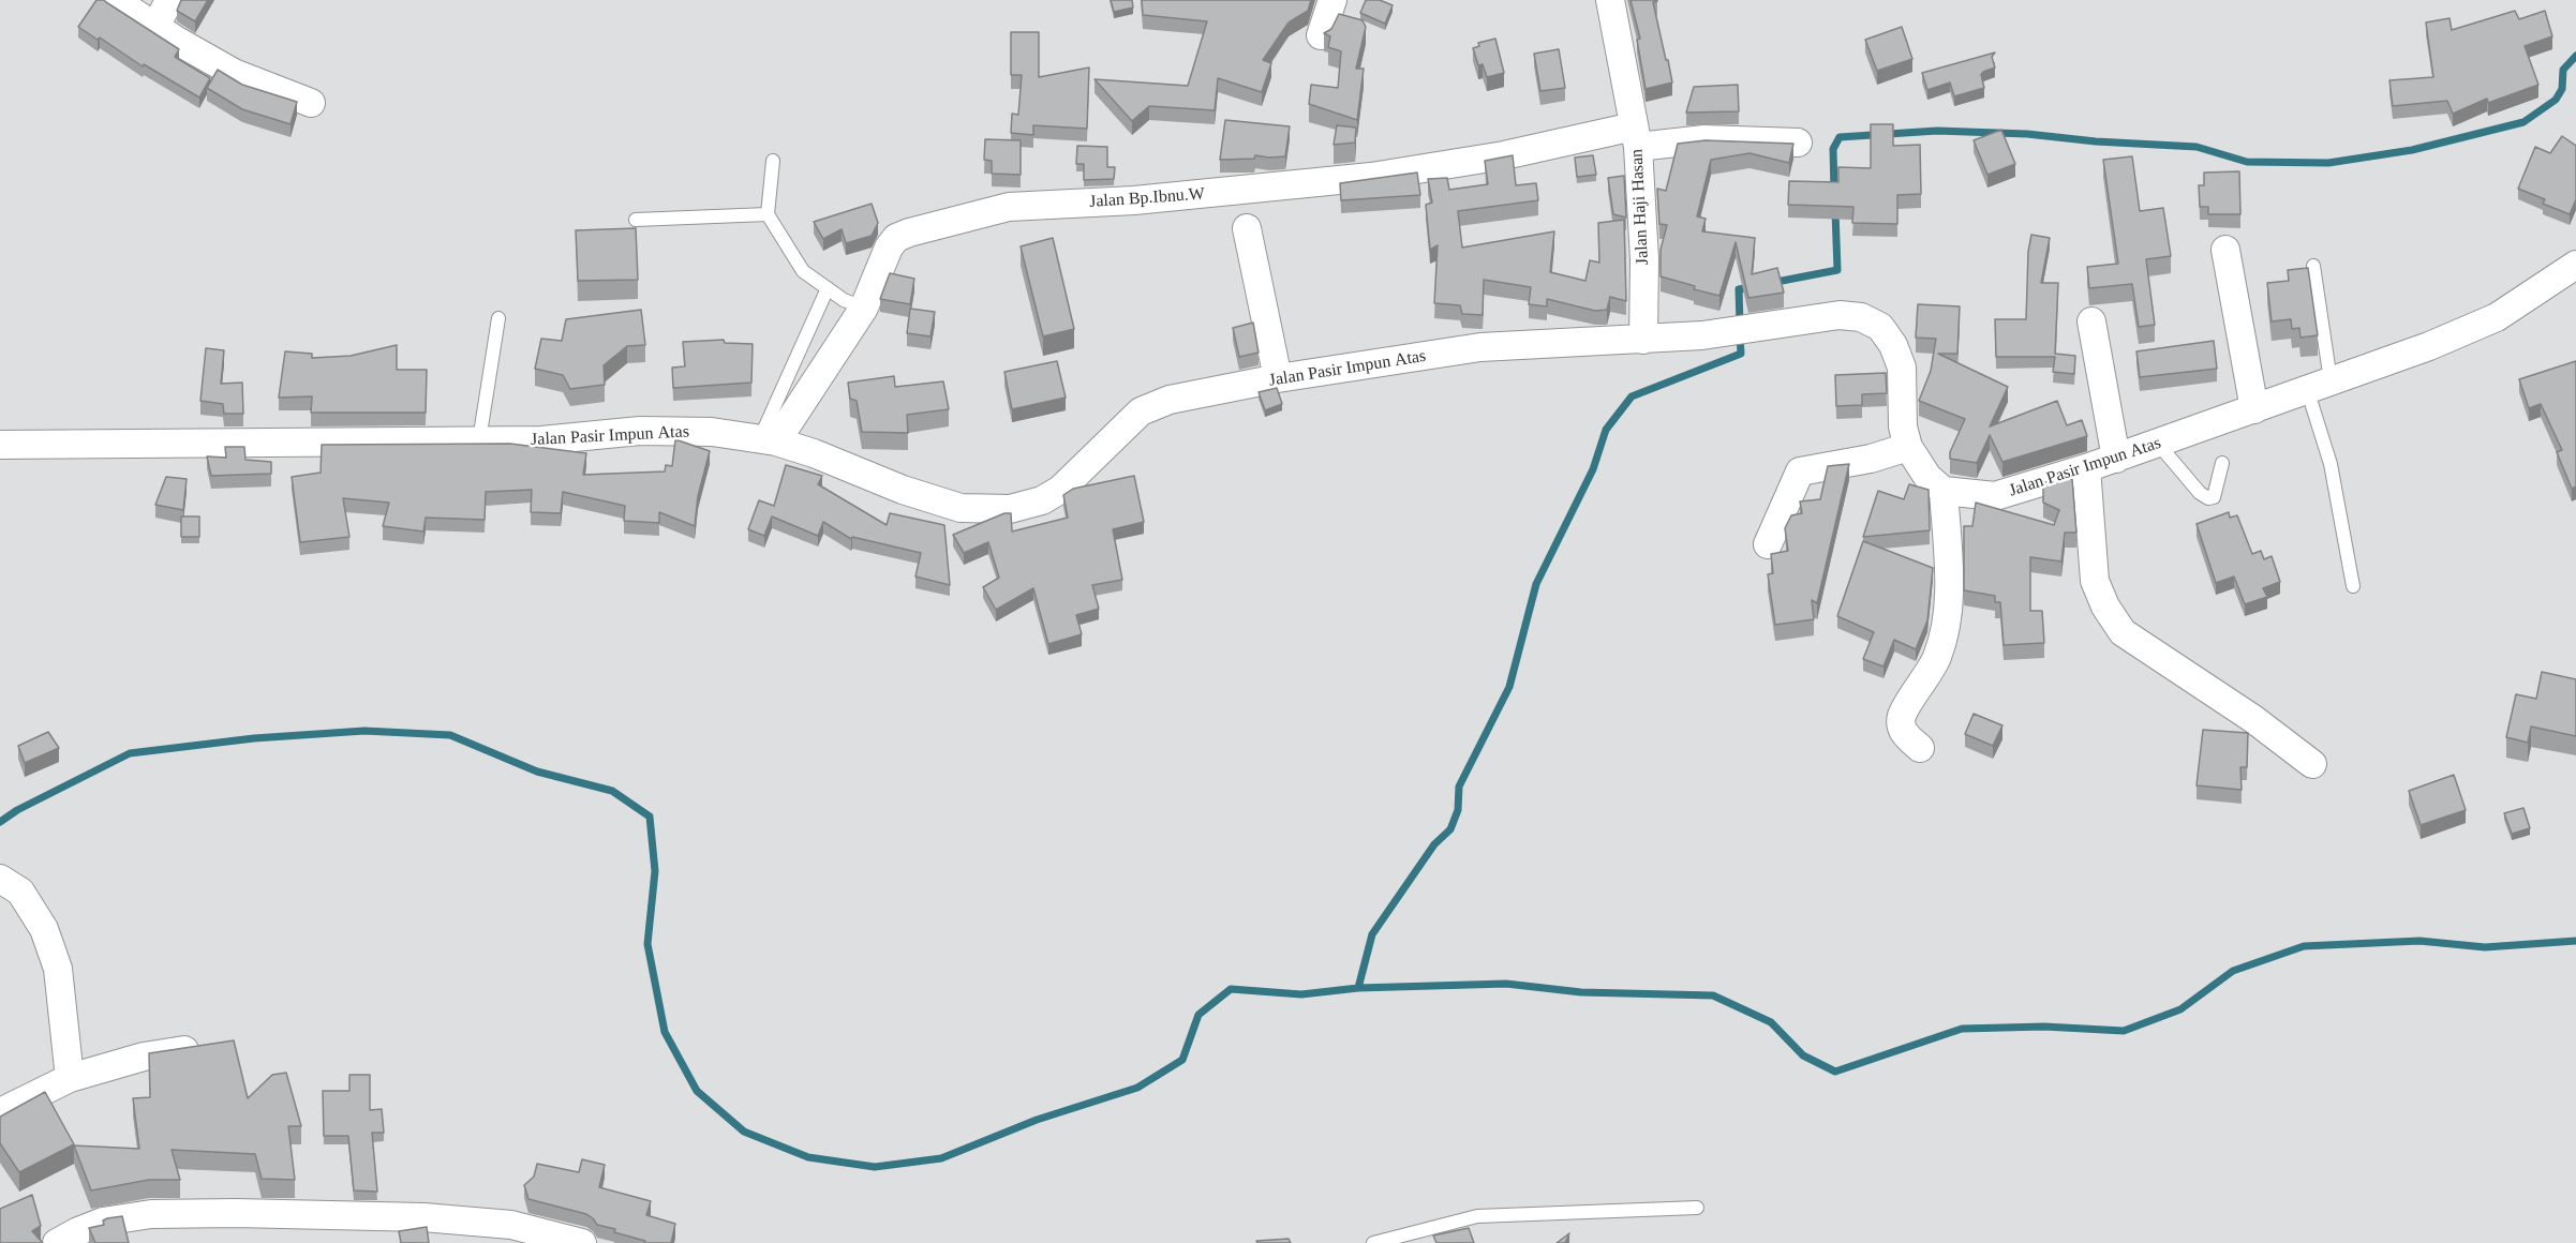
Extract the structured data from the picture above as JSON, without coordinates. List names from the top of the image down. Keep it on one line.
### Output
{"streets":{"street":["Jalan Bp.Ibnu.W","Jalan Haji Hasan","Jalan Pasir Impun Atas"]},"crossings":[["Jalan Bp.Ibnu.W","Jalan Haji Hasan"],["Jalan Bp.Ibnu.W","Jalan Pasir Impun Atas"],["Jalan Haji Hasan","Jalan Pasir Impun Atas"]]}
